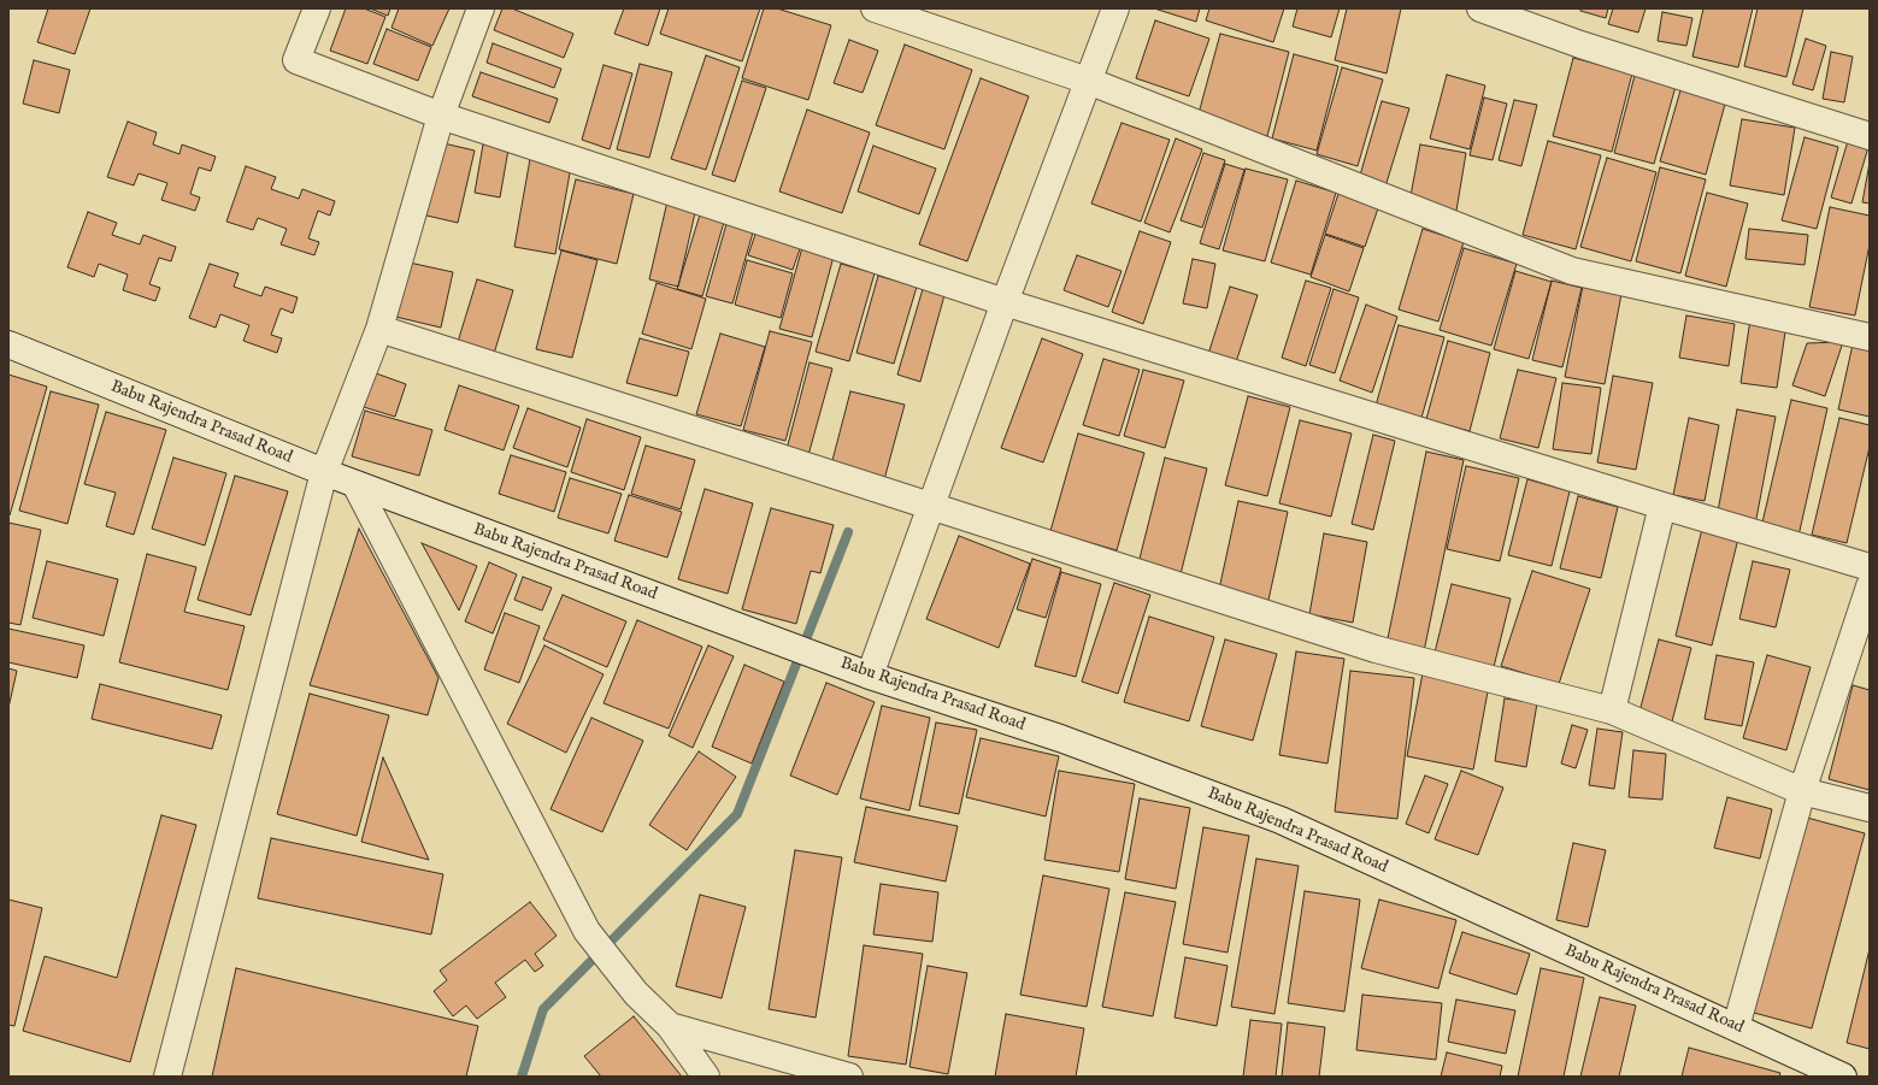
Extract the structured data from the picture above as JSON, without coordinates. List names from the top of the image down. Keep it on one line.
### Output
{"streets":{"street":["Babu Rajendra Prasad Road"]}}
